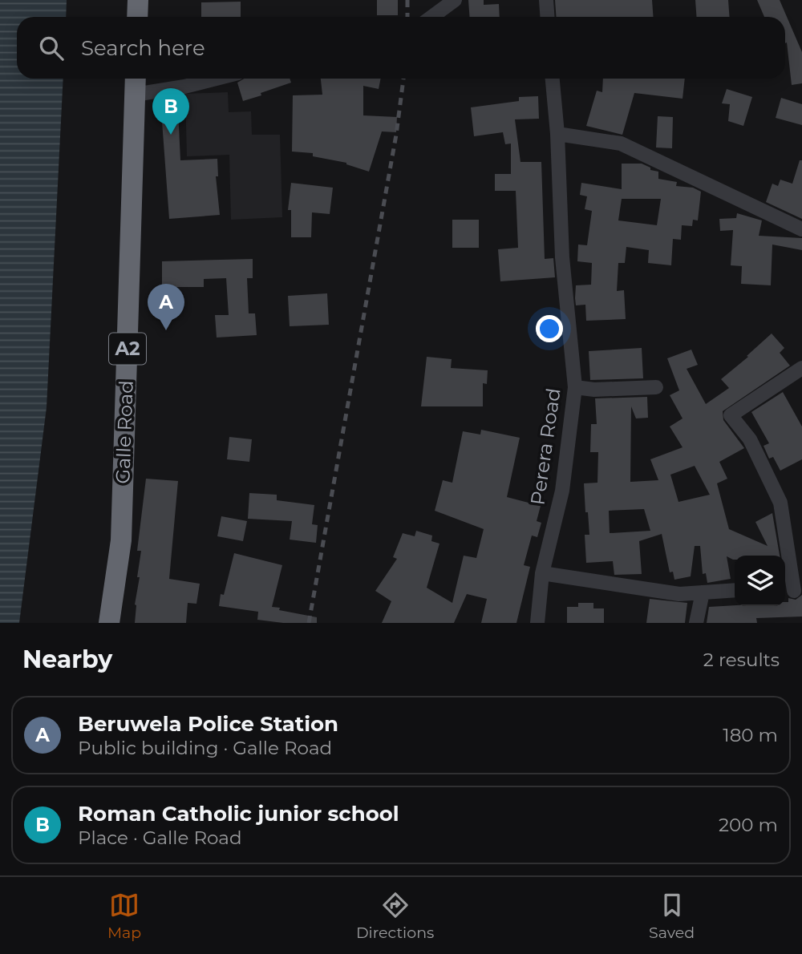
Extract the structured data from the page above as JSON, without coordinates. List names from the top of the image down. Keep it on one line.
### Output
{"streets":{"highway":["A2","Galle Road"],"street":["Perera Road"]},"page":{"search":"Search here","pins":["B","A"],"heading":["Nearby","2 results"],"list":[{"mark":"A","name":"Beruwela Police Station","note":"Public building · Galle Road","value":"180 m"},{"mark":"B","name":"Roman Catholic junior school","note":"Place · Galle Road","value":"200 m"}],"nav":["Map","Directions","Saved"]}}
